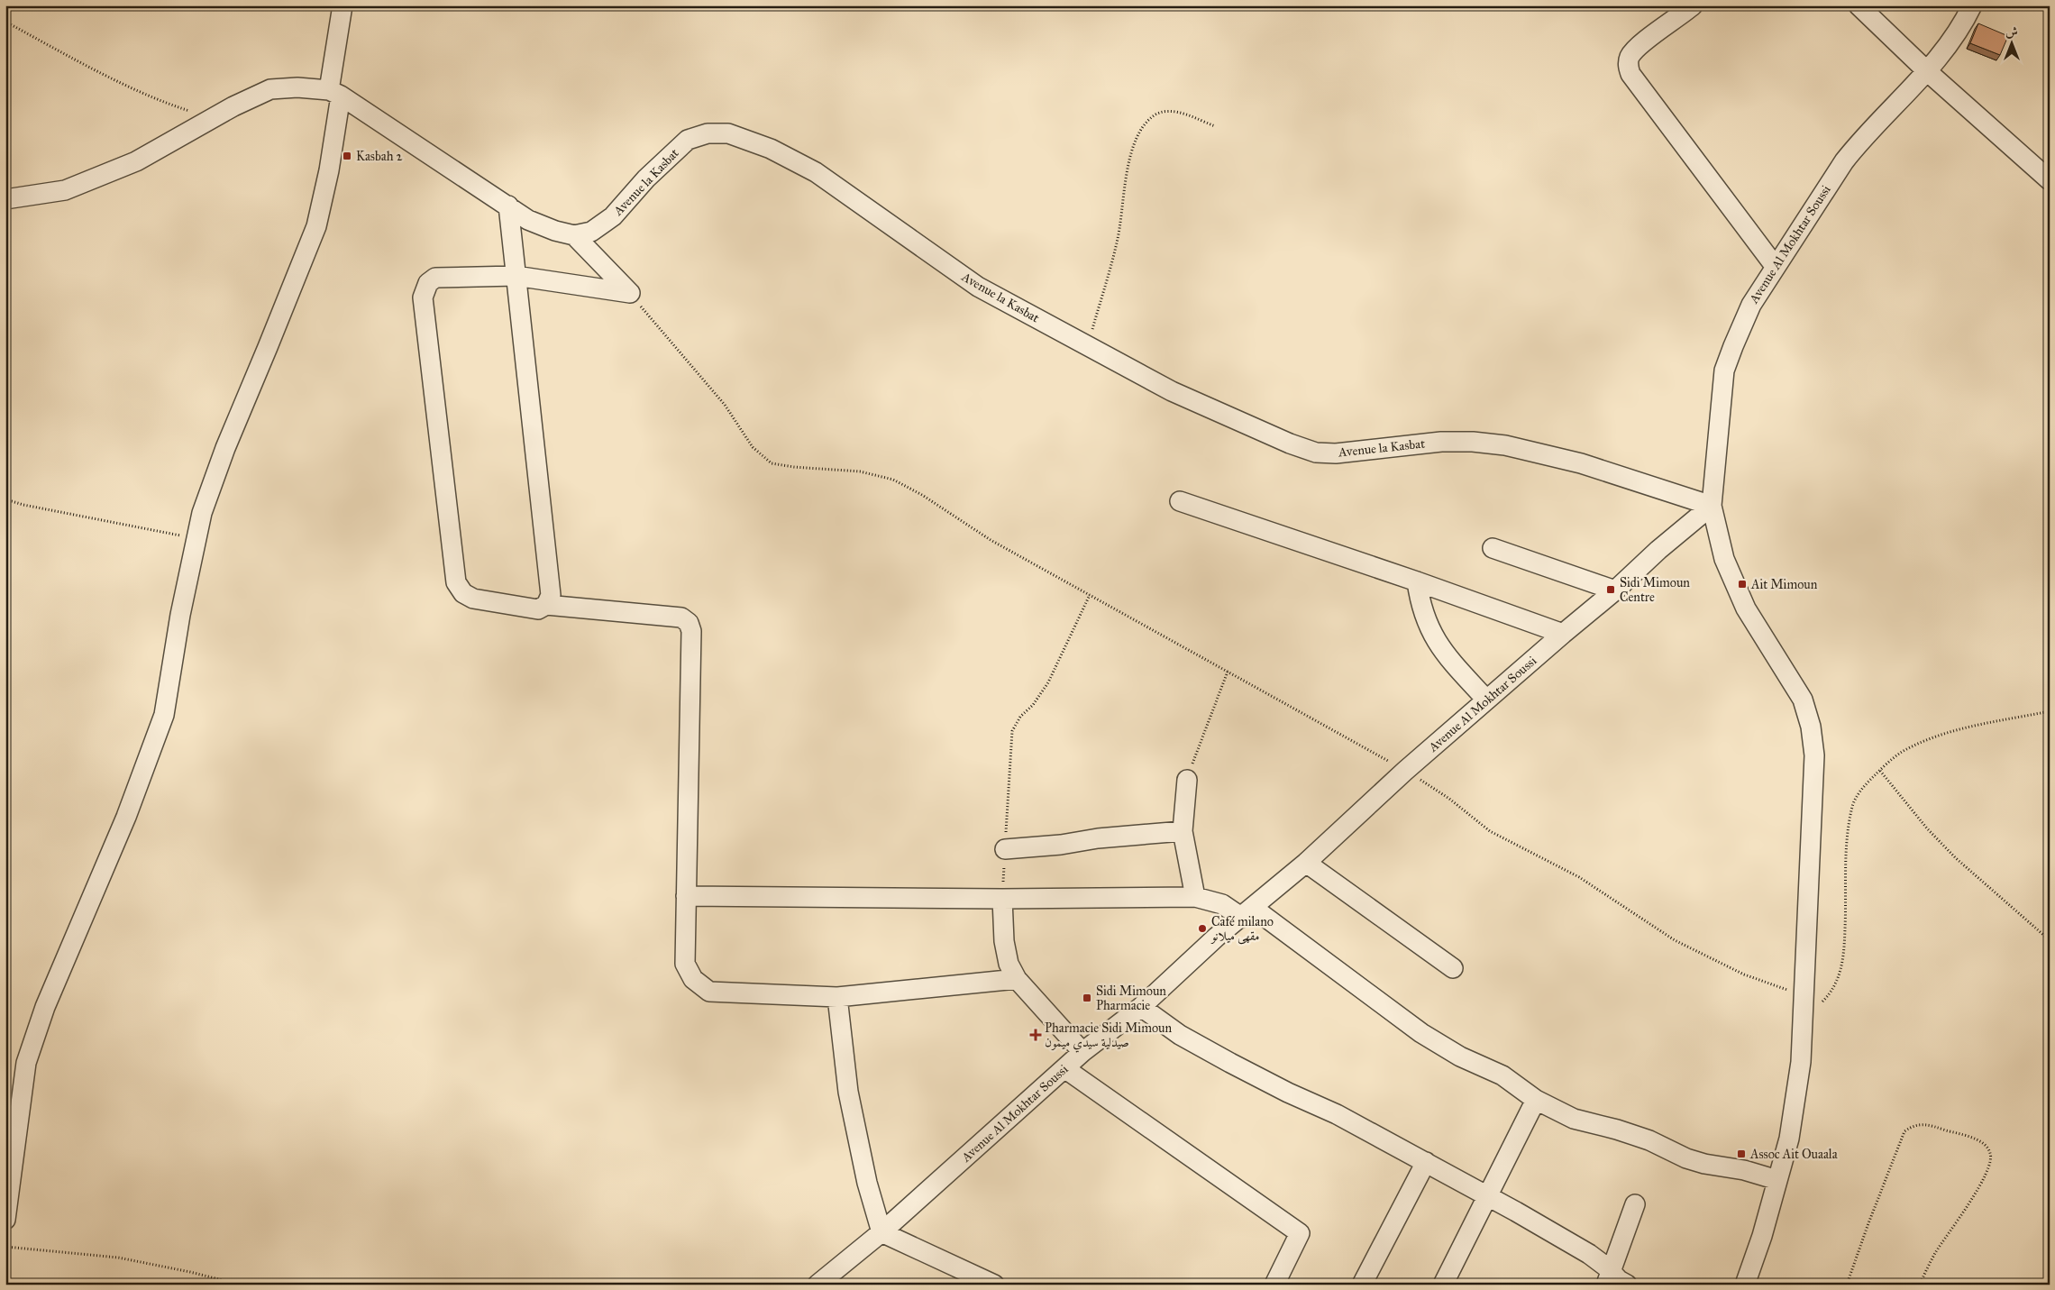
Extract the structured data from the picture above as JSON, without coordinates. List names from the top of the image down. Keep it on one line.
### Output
{"streets":{"street":["Avenue la Kasbat","Avenue Al Mokhtar Soussi"]},"crossings":[["Avenue la Kasbat","Avenue Al Mokhtar Soussi"]],"places":{"transit":["Kasbah 2","Ait Mimoun","Sidi Mimoun Centre","Sidi Mimoun Pharmacie","Assoc Ait Ouaala"],"other":["Café milano مقهى ميلانو"],"health":["Pharmacie Sidi Mimoun صيدلية سيدي ميمون"]},"north":"top"}
